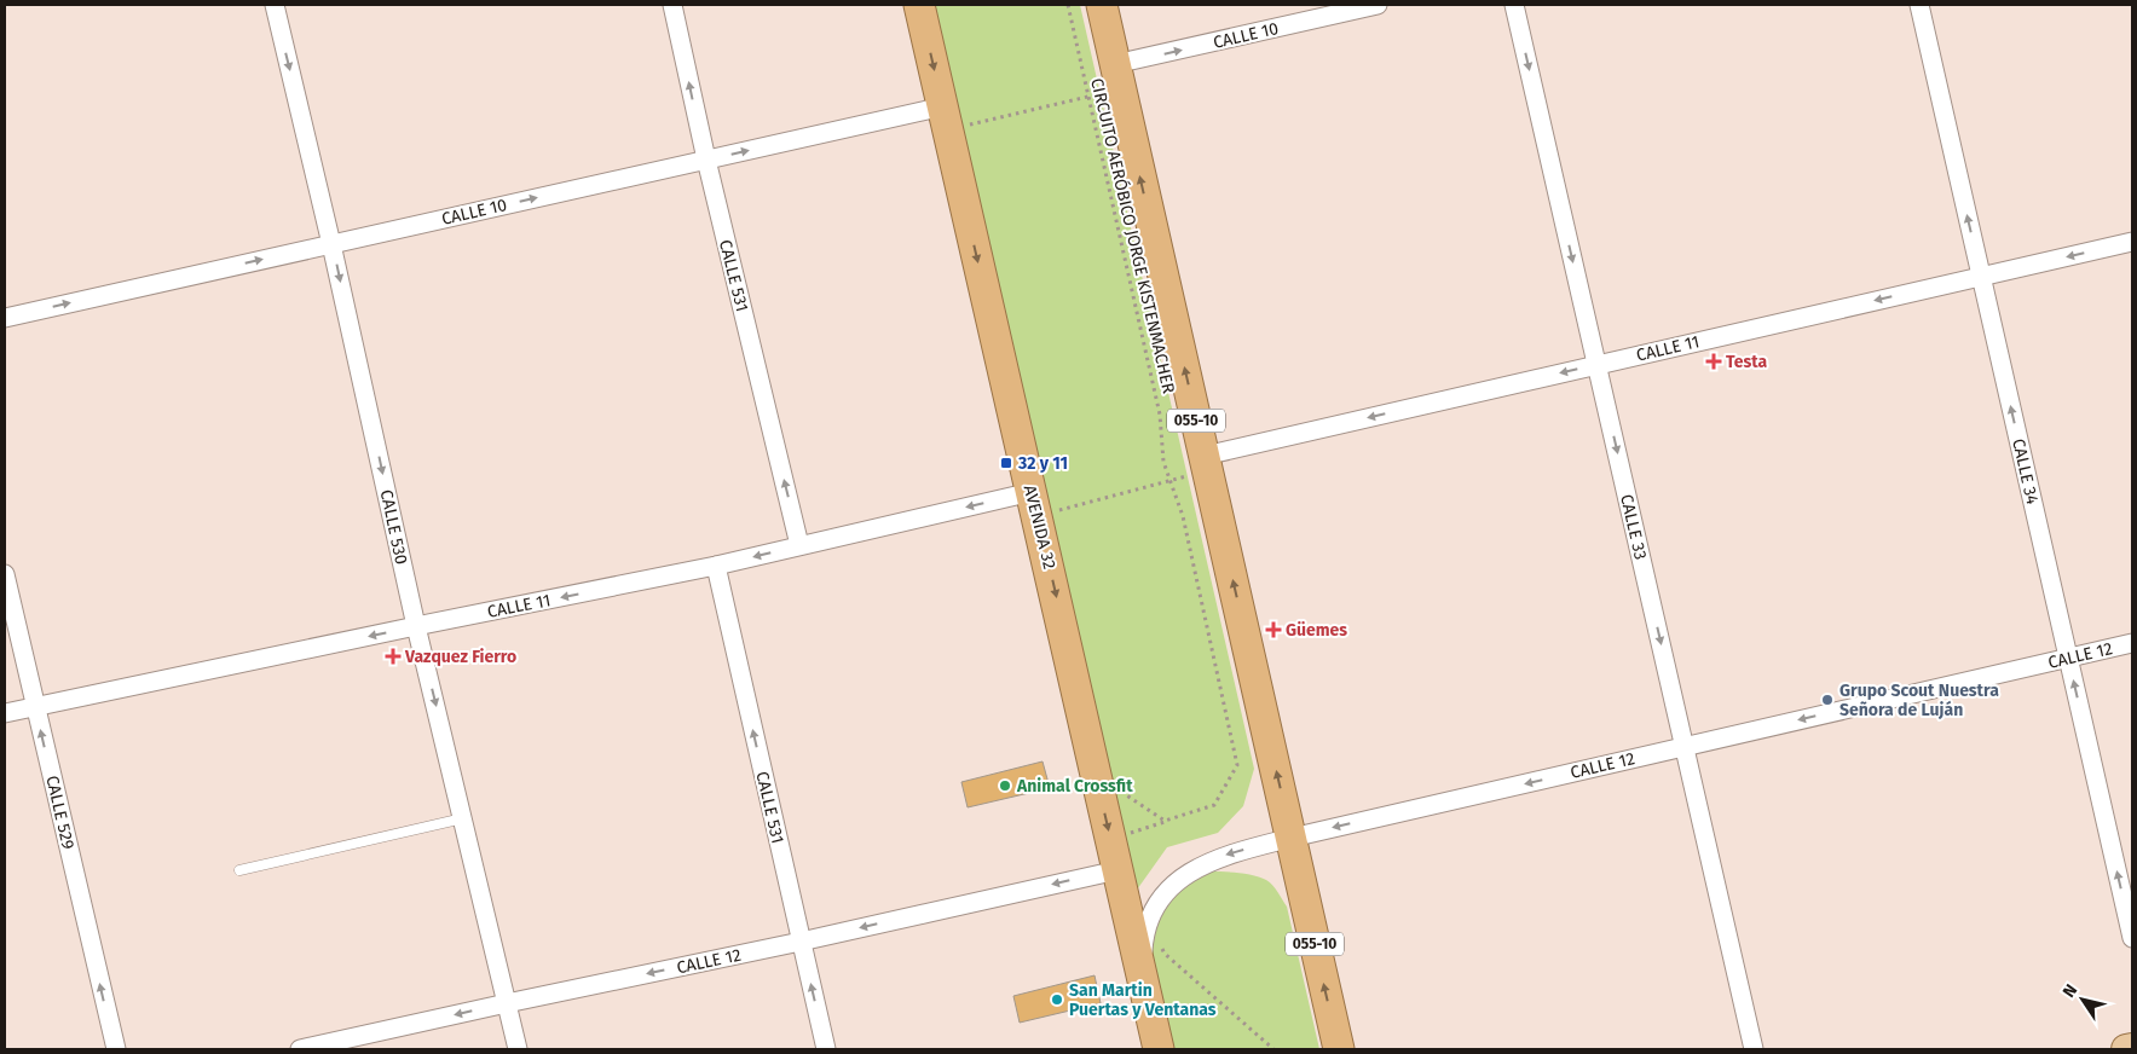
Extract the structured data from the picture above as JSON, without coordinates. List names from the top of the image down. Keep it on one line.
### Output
{"streets":{"highway":["055-10","AVENIDA 32"],"street":["CALLE 10","CALLE 531","CALLE 11","CALLE 34","CALLE 530","CALLE 33","CALLE 12","CALLE 529"],"path":["CIRCUITO AERÓBICO JORGE KISTENMACHER"]},"crossings":[["CALLE 10","CALLE 531"],["CALLE 10","055-10"],["CALLE 10","CALLE 530"],["CALLE 10","AVENIDA 32"],["CIRCUITO AERÓBICO JORGE KISTENMACHER","AVENIDA 32"],["CALLE 531","CALLE 11"],["CALLE 531","CALLE 12"],["CALLE 11","055-10"],["CALLE 11","CALLE 34"],["CALLE 11","CALLE 530"],["CALLE 11","AVENIDA 32"],["CALLE 11","CALLE 33"],["CALLE 11","CALLE 529"],["055-10","CALLE 12"],["CALLE 34","CALLE 12"],["CALLE 530","CALLE 12"],["AVENIDA 32","CALLE 12"],["CALLE 33","CALLE 12"]],"one_way":["CALLE 10","CALLE 531","CALLE 11","CALLE 34","CALLE 530","CALLE 33","CALLE 12","CALLE 529"],"places":{"health":["Testa","Güemes","Vazquez Fierro"],"transit":["32 y 11"],"other":["Grupo Scout Nuestra Señora de Luján","Animal Crossfit","San Martin Puertas y Ventanas"]},"north":"top left"}
